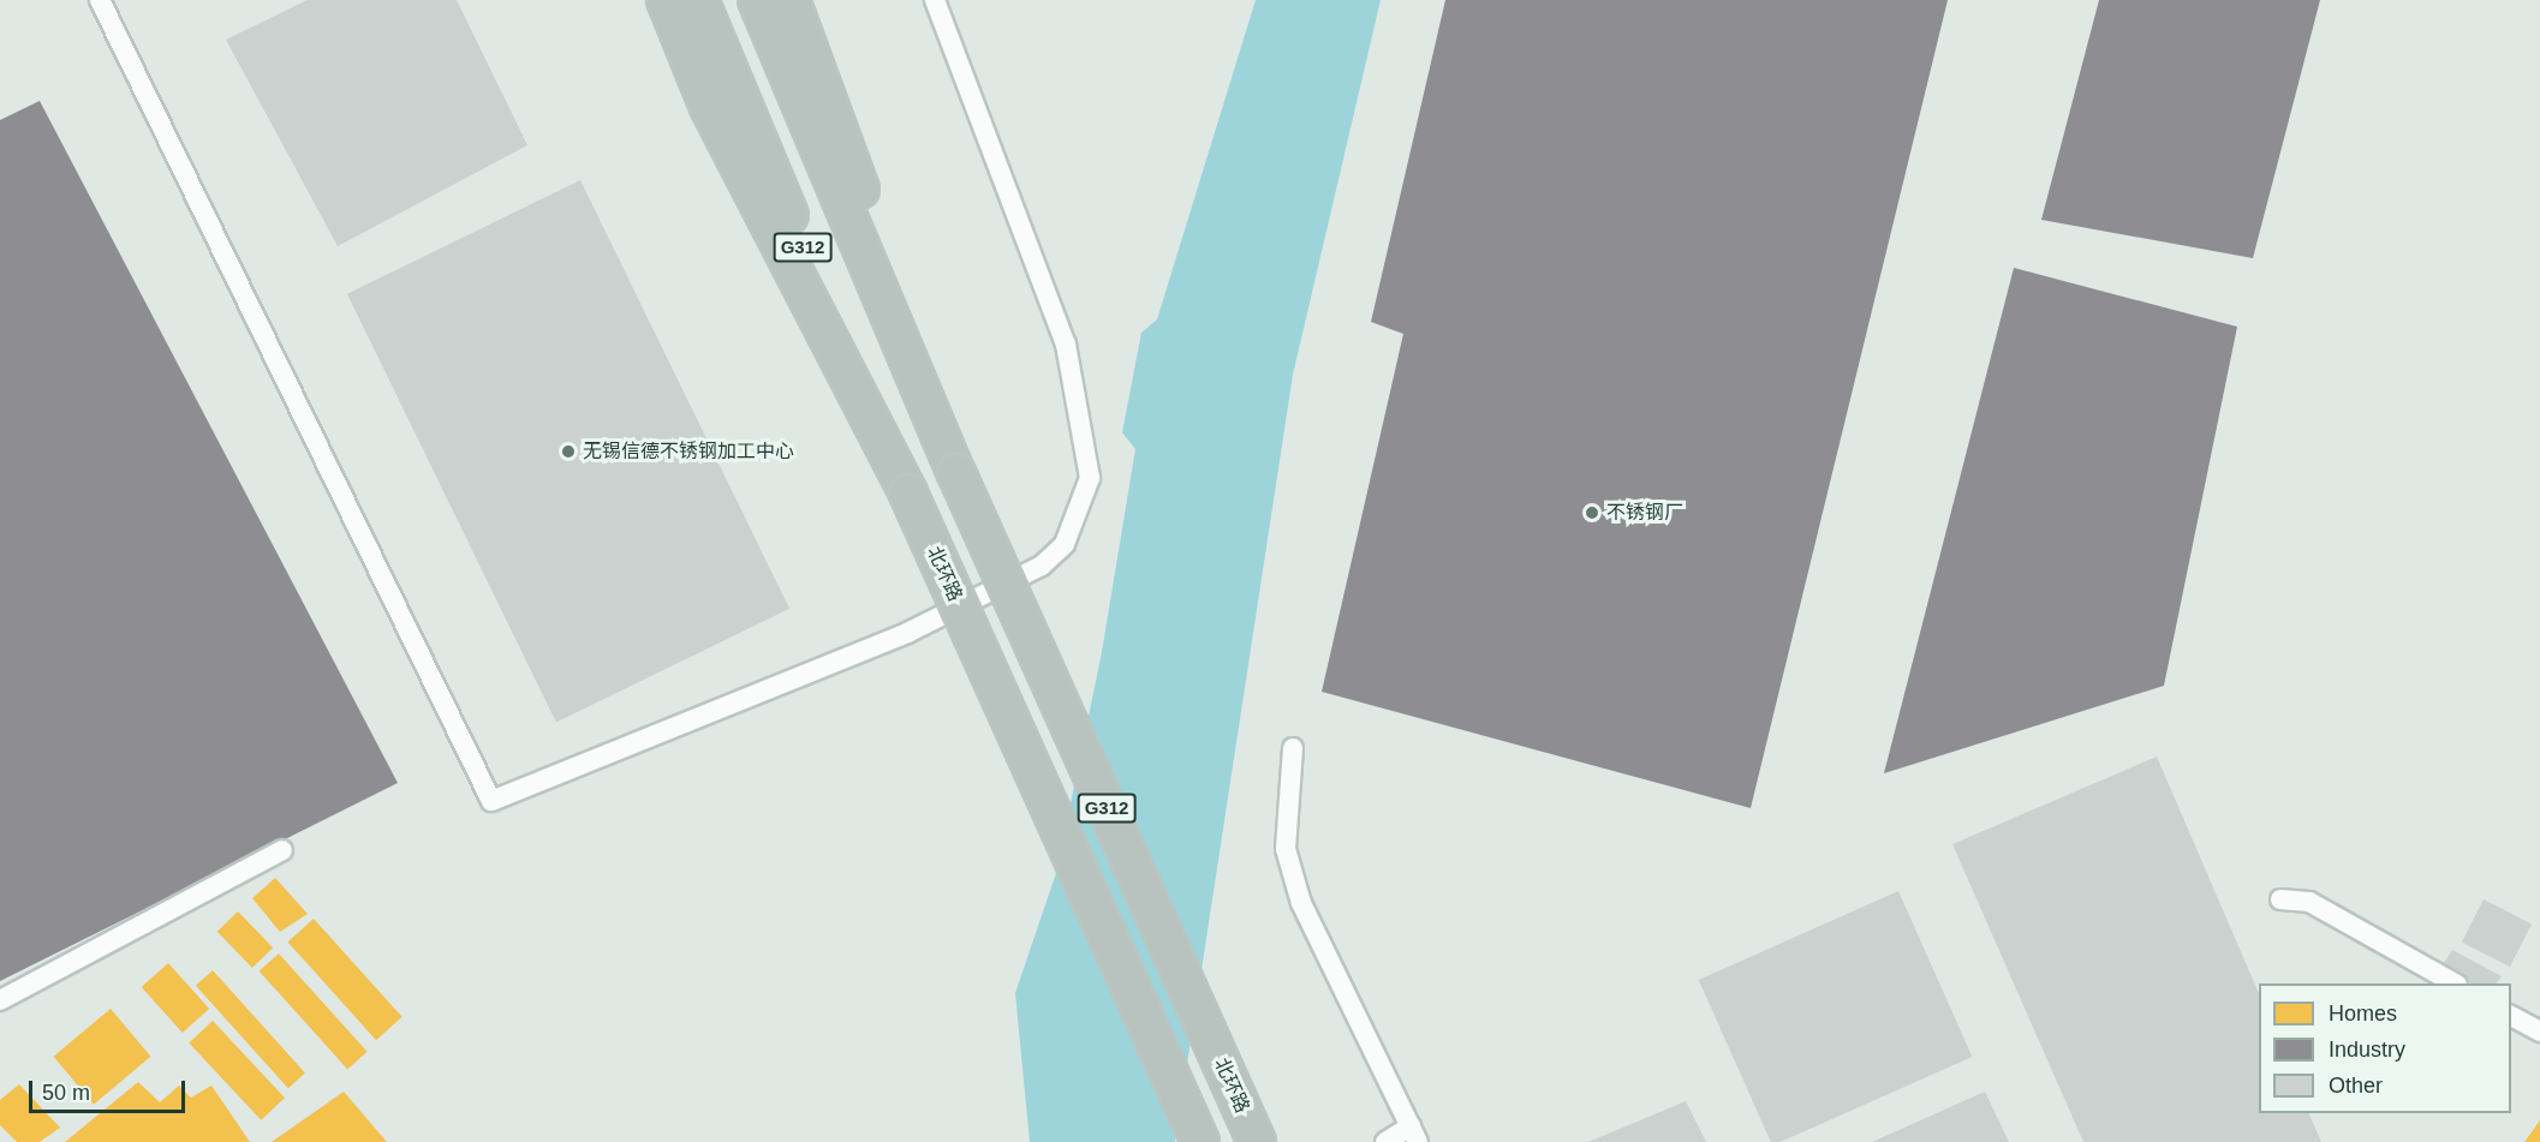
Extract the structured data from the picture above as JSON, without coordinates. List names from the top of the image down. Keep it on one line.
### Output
{"streets":{"highway":["G312","北环路"]},"places":["无锡信德不锈钢加工中心","不锈钢厂"],"legend":["Homes","Industry","Other"],"scale_bar":"50 m"}
